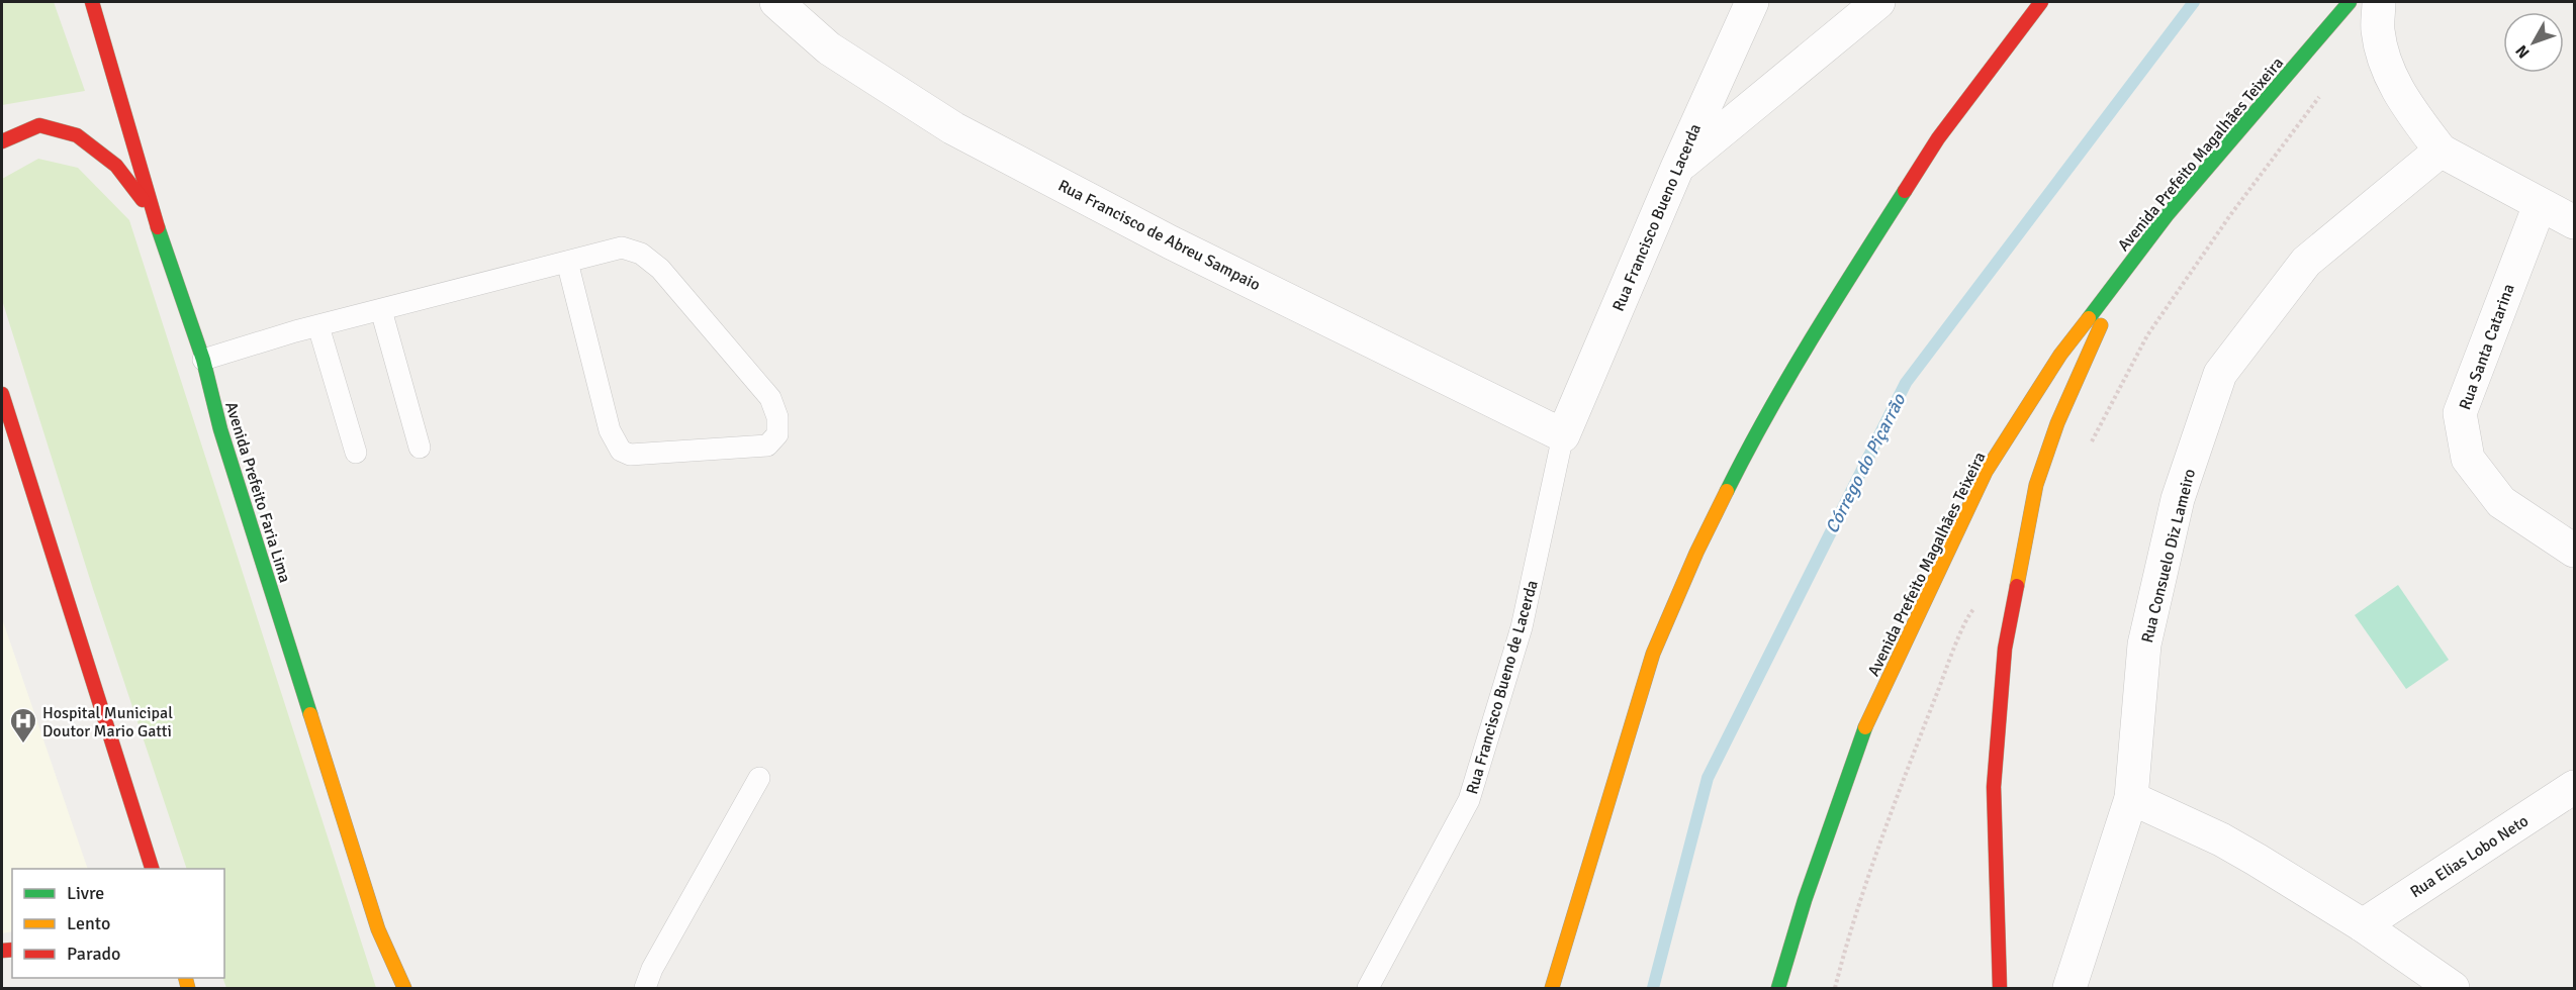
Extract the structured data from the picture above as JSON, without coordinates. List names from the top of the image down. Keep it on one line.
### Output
{"streets":{"main road":["Avenida Prefeito Magalhães Teixeira","Avenida Prefeito Faria Lima"],"street":["Rua Francisco Bueno Lacerda","Rua Francisco de Abreu Sampaio","Rua Santa Catarina","Rua Consuelo Diz Lameiro","Rua Elias Lobo Neto"],"lane":["Rua Francisco Bueno de Lacerda"]},"crossings":[["Rua Francisco Bueno Lacerda","Rua Francisco de Abreu Sampaio"],["Rua Francisco Bueno Lacerda","Rua Francisco Bueno de Lacerda"],["Rua Francisco de Abreu Sampaio","Rua Francisco Bueno de Lacerda"]],"water":["Córrego do Piçarrão"],"places":{"hospital":["Hospital Municipal Doutor Mario Gatti"]},"legend":["Livre","Lento","Parado"],"north":"bottom left"}
